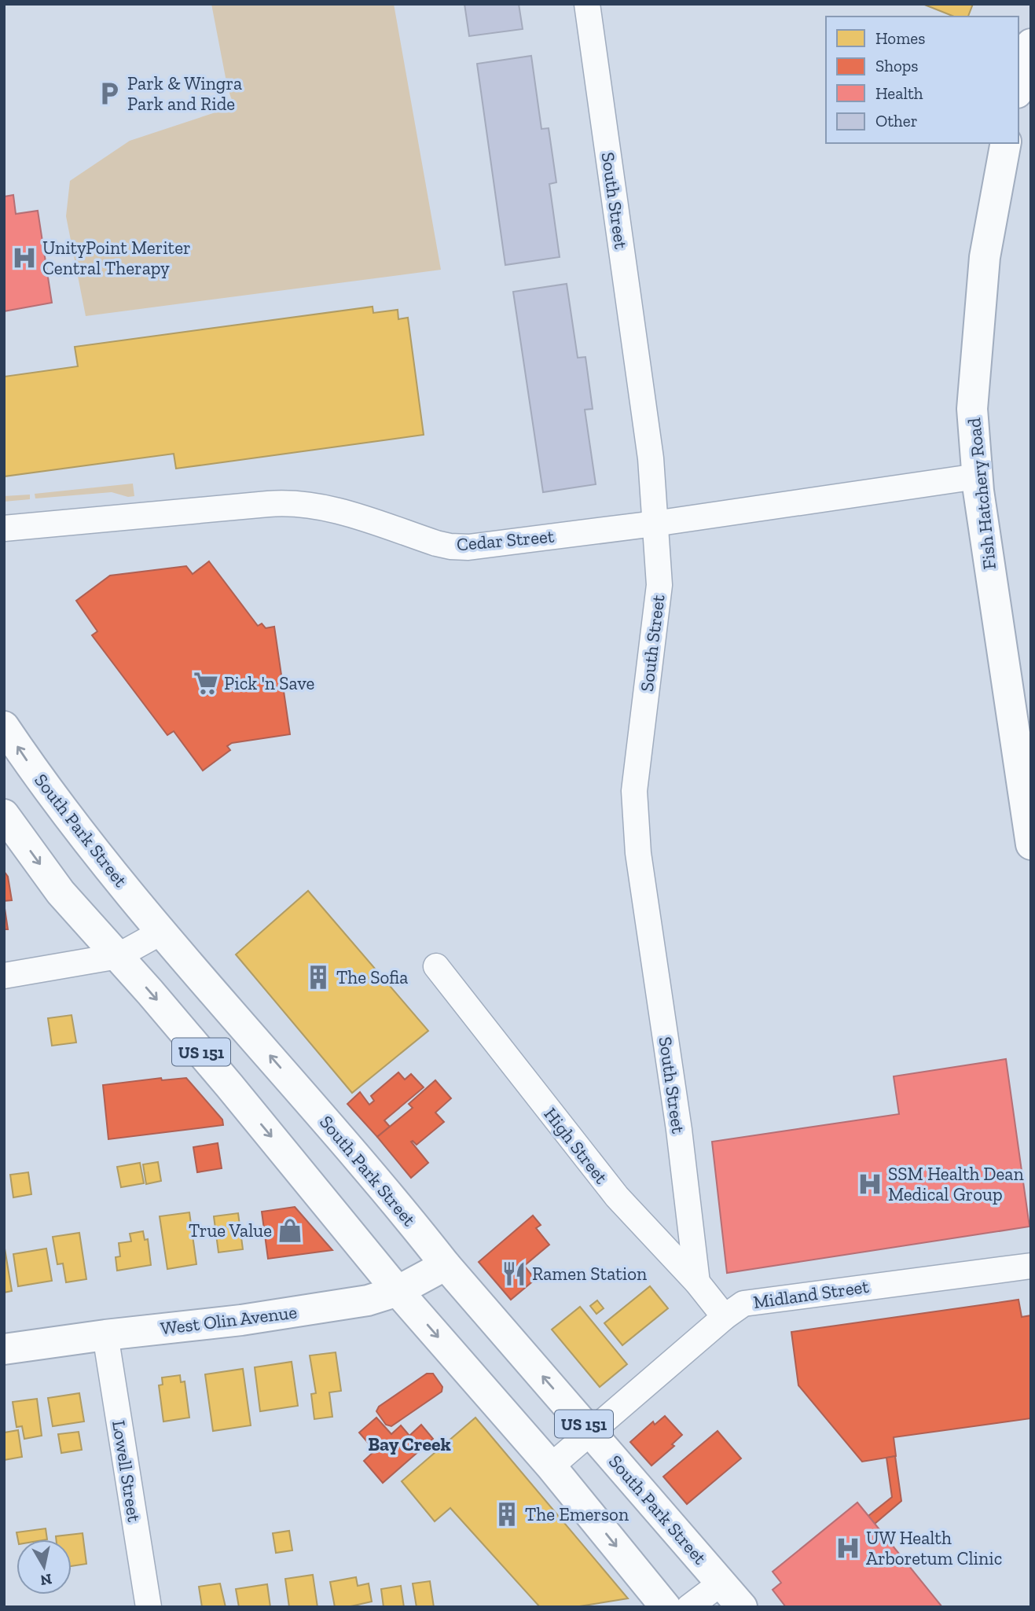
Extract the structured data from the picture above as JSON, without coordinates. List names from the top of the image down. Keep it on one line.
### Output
{"streets":{"main road":["Fish Hatchery Road","South Park Street","US 151","West Olin Avenue"],"street":["South Street","Cedar Street","High Street","Midland Street","Lowell Street"]},"crossings":[["South Street","Cedar Street"],["South Street","High Street"],["Fish Hatchery Road","Cedar Street"],["South Park Street","Midland Street"],["South Park Street","West Olin Avenue"],["US 151","Midland Street"],["US 151","West Olin Avenue"],["High Street","Midland Street"],["West Olin Avenue","Lowell Street"]],"districts":["Bay Creek"],"places":{"parking":["Park & Wingra Park and Ride"],"hospital":["UnityPoint Meriter Central Therapy","SSM Health Dean Medical Group","UW Health Arboretum Clinic"],"supermarket":["Pick 'n Save"],"building":["The Sofia","The Emerson"],"shop":["True Value"],"restaurant":["Ramen Station"]},"legend":["Homes","Shops","Health","Other"],"north":"bottom"}
